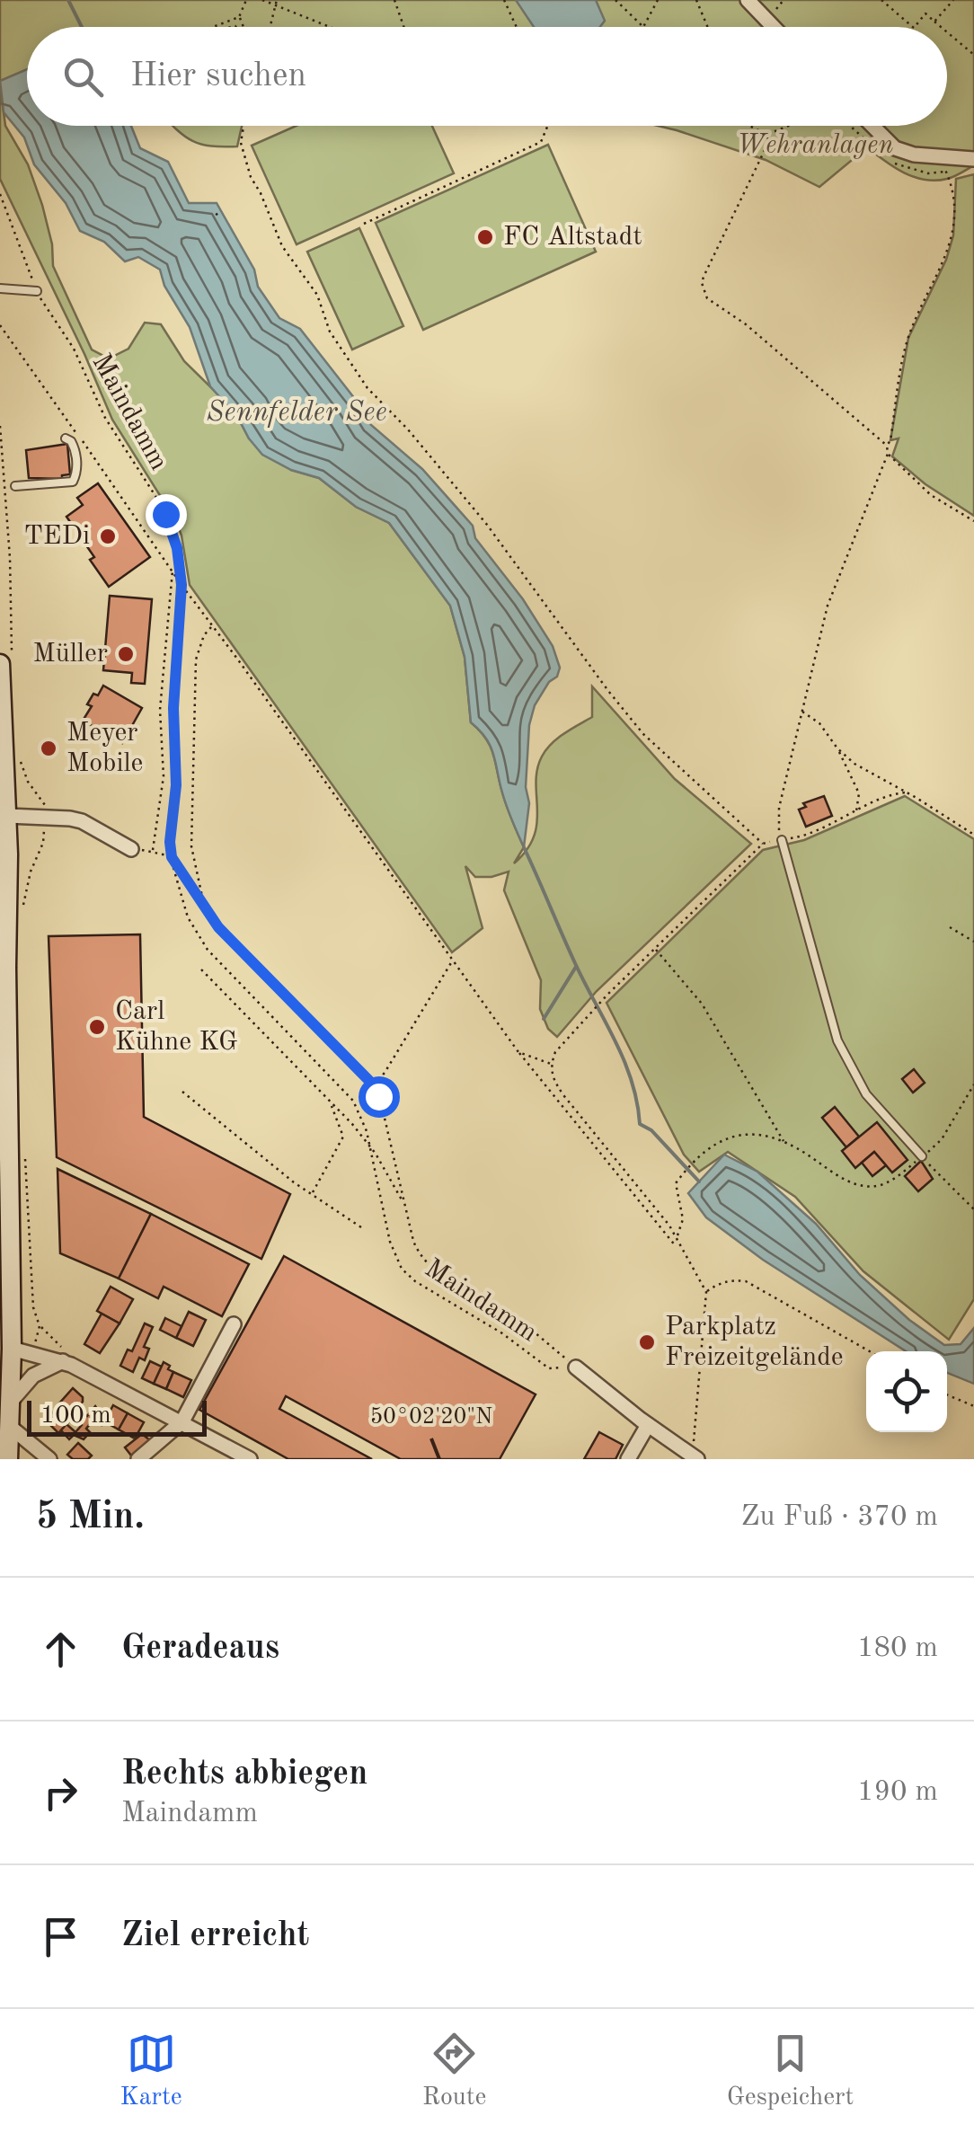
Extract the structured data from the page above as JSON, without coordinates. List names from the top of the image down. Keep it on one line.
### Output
{"streets":{"path":["Maindamm"]},"water":["Sennfelder See"],"parks":["Wehranlagen"],"places":["FC Altstadt","TEDi","Müller","Meyer Mobile","Carl Kühne KG","Parkplatz Freizeitgelände"],"scale_bar":"100 m","page":{"search":"Hier suchen","scale":"100 m","heading":["5 Min.","Zu Fuß · 370 m"],"list":[["Geradeaus","180 m"],["Rechts abbiegen","Maindamm","190 m"],"Ziel erreicht"],"nav":["Karte","Route","Gespeichert"]},"coordinates":["50°02'20\"N"]}
